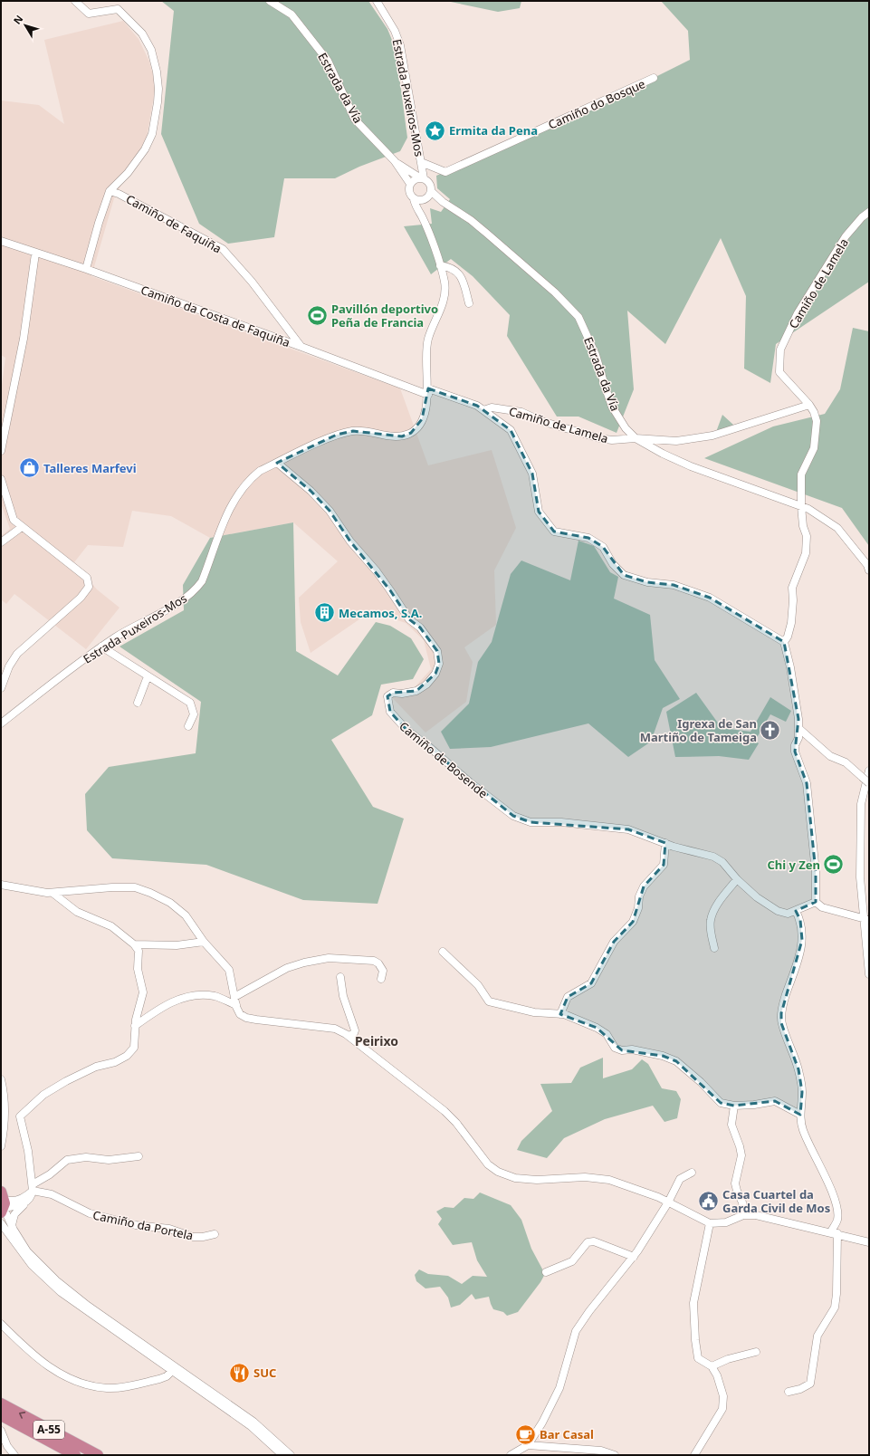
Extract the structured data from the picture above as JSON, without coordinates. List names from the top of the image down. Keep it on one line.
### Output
{"streets":{"highway":["A-55"],"street":["Estrada da Vía","Estrada Puxeiros-Mos","Camiño do Bosque","Camiño de Faquiña","Camiño de Lamela","Camiño da Costa de Faquiña","Camiño de Bosende","Camiño da Portela"]},"crossings":[["Estrada da Vía","Estrada Puxeiros-Mos"],["Estrada da Vía","Camiño de Lamela"],["Estrada Puxeiros-Mos","Camiño do Bosque"],["Estrada Puxeiros-Mos","Camiño da Costa de Faquiña"],["Estrada Puxeiros-Mos","Camiño de Bosende"],["Camiño de Faquiña","Camiño da Costa de Faquiña"],["Camiño de Lamela","Camiño da Costa de Faquiña"]],"districts":["Peirixo"],"places":{"place":["Ermita da Pena"],"sports":["Pavillón deportivo Peña de Francia","Chi y Zen"],"shop":["Talleres Marfevi"],"building":["Mecamos, S.A."],"church":["Igrexa de San Martiño de Tameiga"],"public building":["Casa Cuartel da Garda Civil de Mos"],"restaurant":["SUC"],"cafe":["Bar Casal"]},"north":"top left"}
